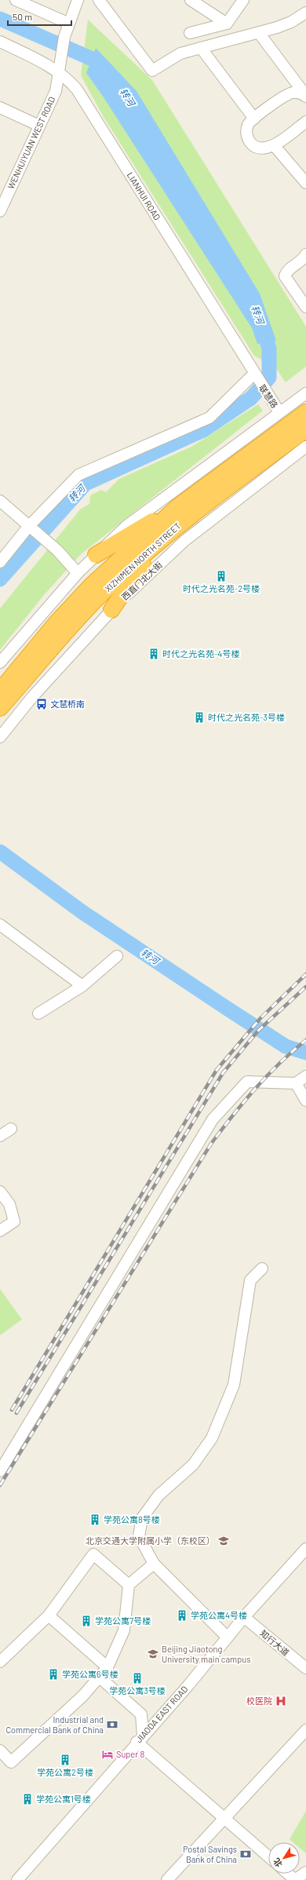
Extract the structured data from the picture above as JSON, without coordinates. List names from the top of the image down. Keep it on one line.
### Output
{"streets":{"highway":["XIZHIMEN NORTH STREET"],"street":["WENHUIYUAN WEST ROAD","LIANHUI ROAD","联慧路","西直门北大街","知行大道","JIAODA EAST ROAD"]},"crossings":[["WENHUIYUAN WEST ROAD","LIANHUI ROAD"],["LIANHUI ROAD","联慧路"],["知行大道","JIAODA EAST ROAD"]],"water":["转河"],"places":{"building":["时代之光名苑-2号楼","时代之光名苑-4号楼","时代之光名苑-3号楼","学苑公寓8号楼","学苑公寓4号楼","学苑公寓7号楼","学苑公寓6号楼","学苑公寓3号楼","学苑公寓2号楼","学苑公寓1号楼"],"bus stop":["文慧桥南"],"school or university":["北京交通大学附属小学（东校区）","Beijing Jiaotong University main campus"],"hospital":["校医院"],"bank":["Industrial and Commercial Bank of China","Postal Savings Bank of China"],"hotel":["Super 8"]},"scale_bar":"50 m","north":"bottom left"}
